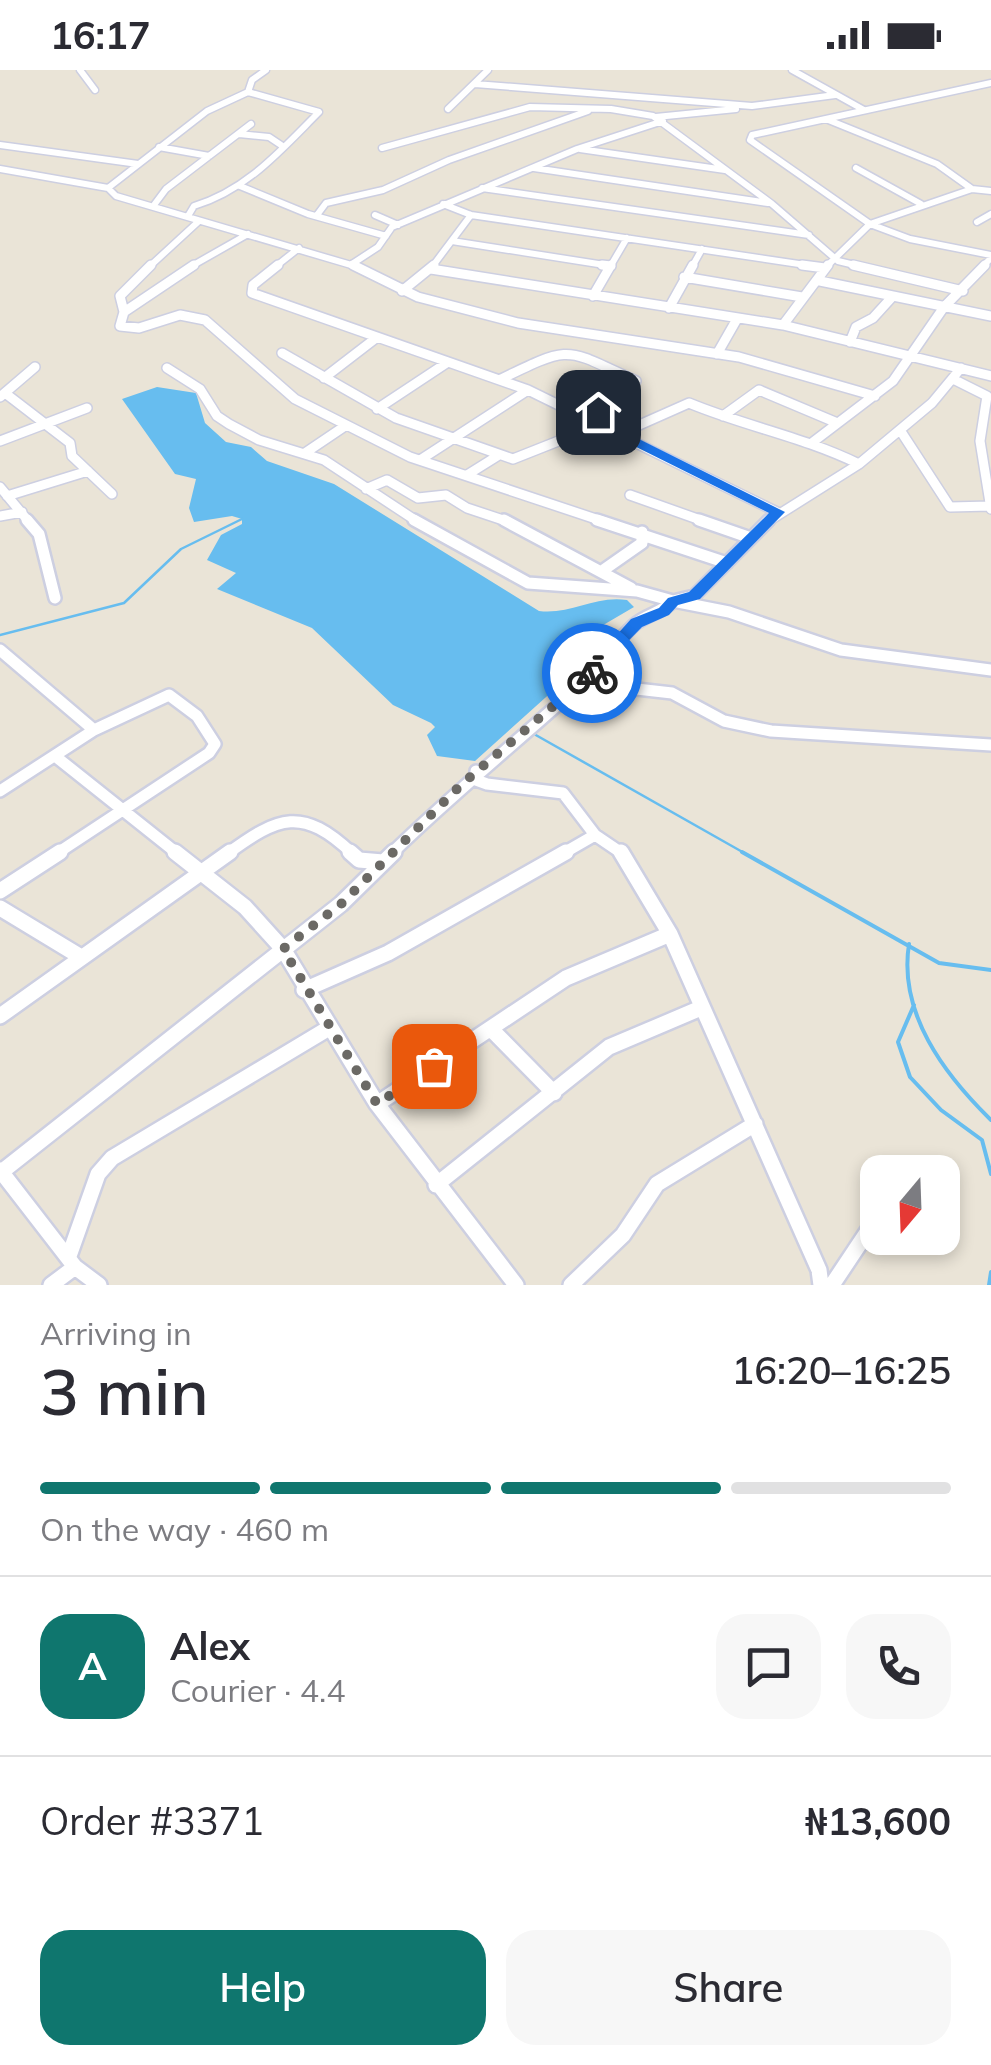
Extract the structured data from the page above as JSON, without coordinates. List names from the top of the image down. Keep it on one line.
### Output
{"north":"bottom","page":{"status":"16:17","heading":["3 min","Arriving in","16:20–16:25"],"panel":["Alex","Courier · 4.4","Order #3371","₦13,600"],"bar":"On the way · 460 m","round":"A","buttons":["Help","Share"]}}
